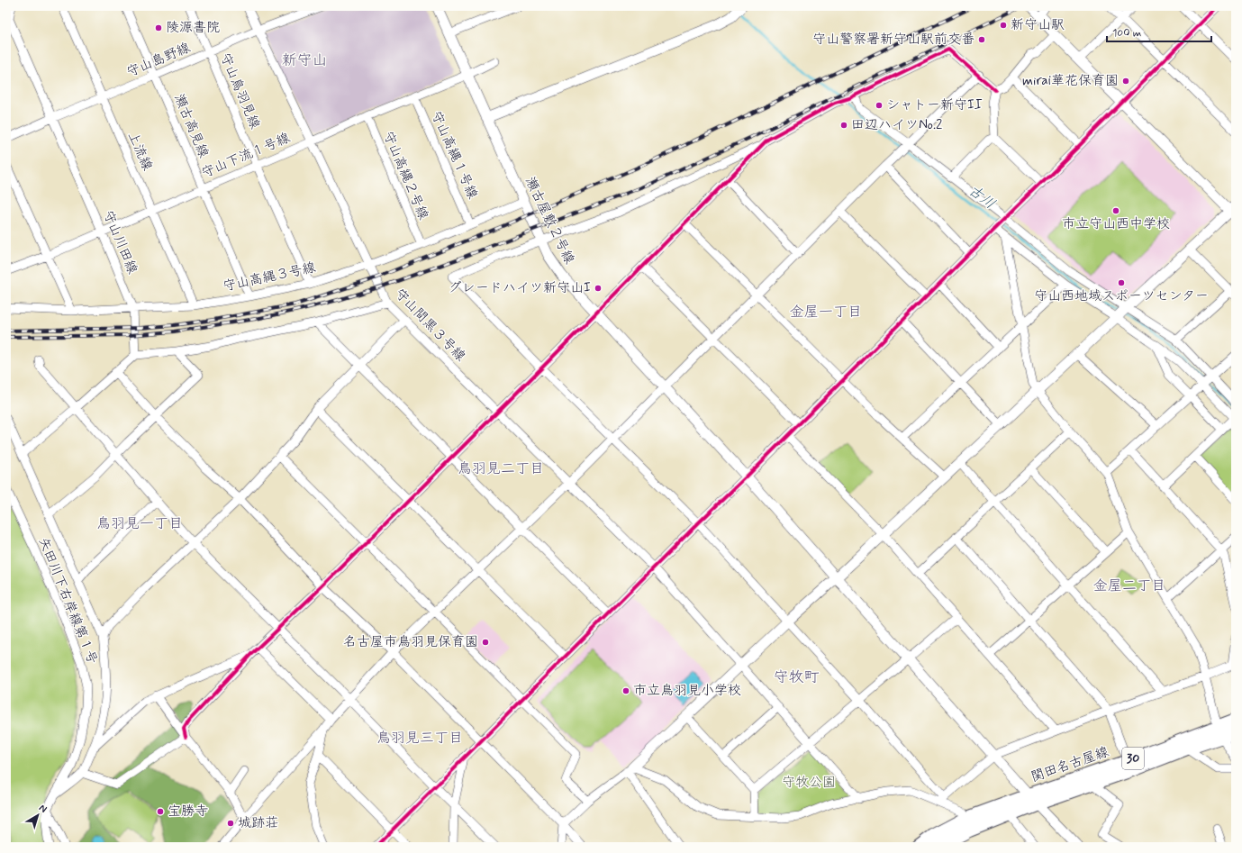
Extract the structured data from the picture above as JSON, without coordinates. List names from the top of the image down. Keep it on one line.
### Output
{"streets":{"main road":["30","関田名古屋線"],"street":["守山島野線","守山鳥羽見線","瀬古高見線","上流線","守山高縄１号線","守山下流１号線","守山高縄２号線","瀬古屋敷２号線","守山川田線","守山高縄３号線","守山間黒３号線","矢田川下右岸線第１号"]},"crossings":[["守山島野線","守山鳥羽見線"],["守山島野線","瀬古高見線"],["守山島野線","上流線"],["守山島野線","守山川田線"],["守山島野線","守山間黒３号線"],["守山鳥羽見線","守山下流１号線"],["守山鳥羽見線","守山高縄３号線"],["瀬古高見線","守山下流１号線"],["瀬古高見線","守山高縄３号線"],["上流線","守山下流１号線"],["上流線","守山高縄３号線"],["守山高縄１号線","守山下流１号線"],["守山高縄１号線","守山高縄３号線"],["守山下流１号線","守山高縄２号線"],["守山下流１号線","瀬古屋敷２号線"],["守山下流１号線","守山川田線"],["守山下流１号線","守山間黒３号線"],["守山高縄２号線","守山高縄３号線"],["瀬古屋敷２号線","守山高縄３号線"],["瀬古屋敷２号線","関田名古屋線"],["守山川田線","守山高縄３号線"],["守山高縄３号線","守山間黒３号線"]],"districts":["新守山","金屋一丁目","鳥羽見二丁目","鳥羽見一丁目","金屋二丁目","守牧町","鳥羽見三丁目"],"water":["古川"],"parks":["守牧公園"],"places":["新守山駅","陵源書院","守山警察署新守山駅前交番","mirai華花保育園","シャトー新守II","田辺ハイツNo.2","市立守山西中学校","守山西地域スポーツセンター","グレードハイツ新守山I","名古屋市鳥羽見保育園","市立鳥羽見小学校","宝勝寺","城跡荘"],"scale_bar":"100 m","north":"top right"}
